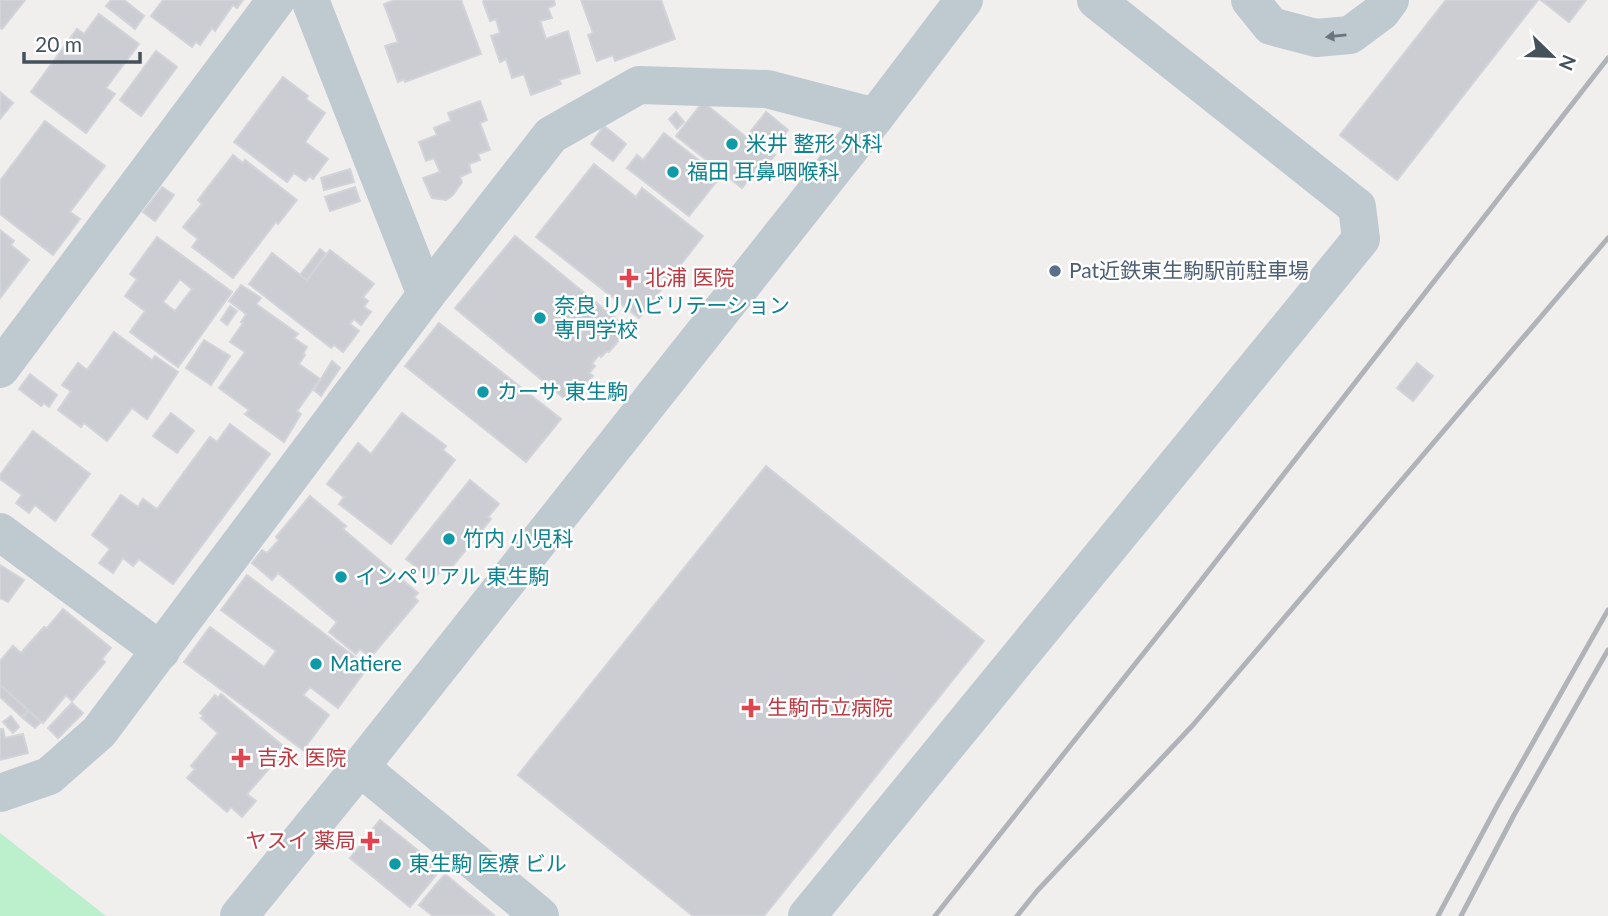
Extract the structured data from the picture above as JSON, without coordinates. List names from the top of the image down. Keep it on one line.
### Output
{"places":{"other":["米井 整形 外科","福田 耳鼻咽喉科","Pat近鉄東生駒駅前駐車場","奈良 リハビリテーション 専門学校","カーサ 東生駒","竹内 小児科","インペリアル 東生駒","Matiere","東生駒 医療 ビル"],"health":["北浦 医院","生駒市立病院","吉永 医院","ヤスイ 薬局"]},"scale_bar":"20 m","north":"bottom right"}
